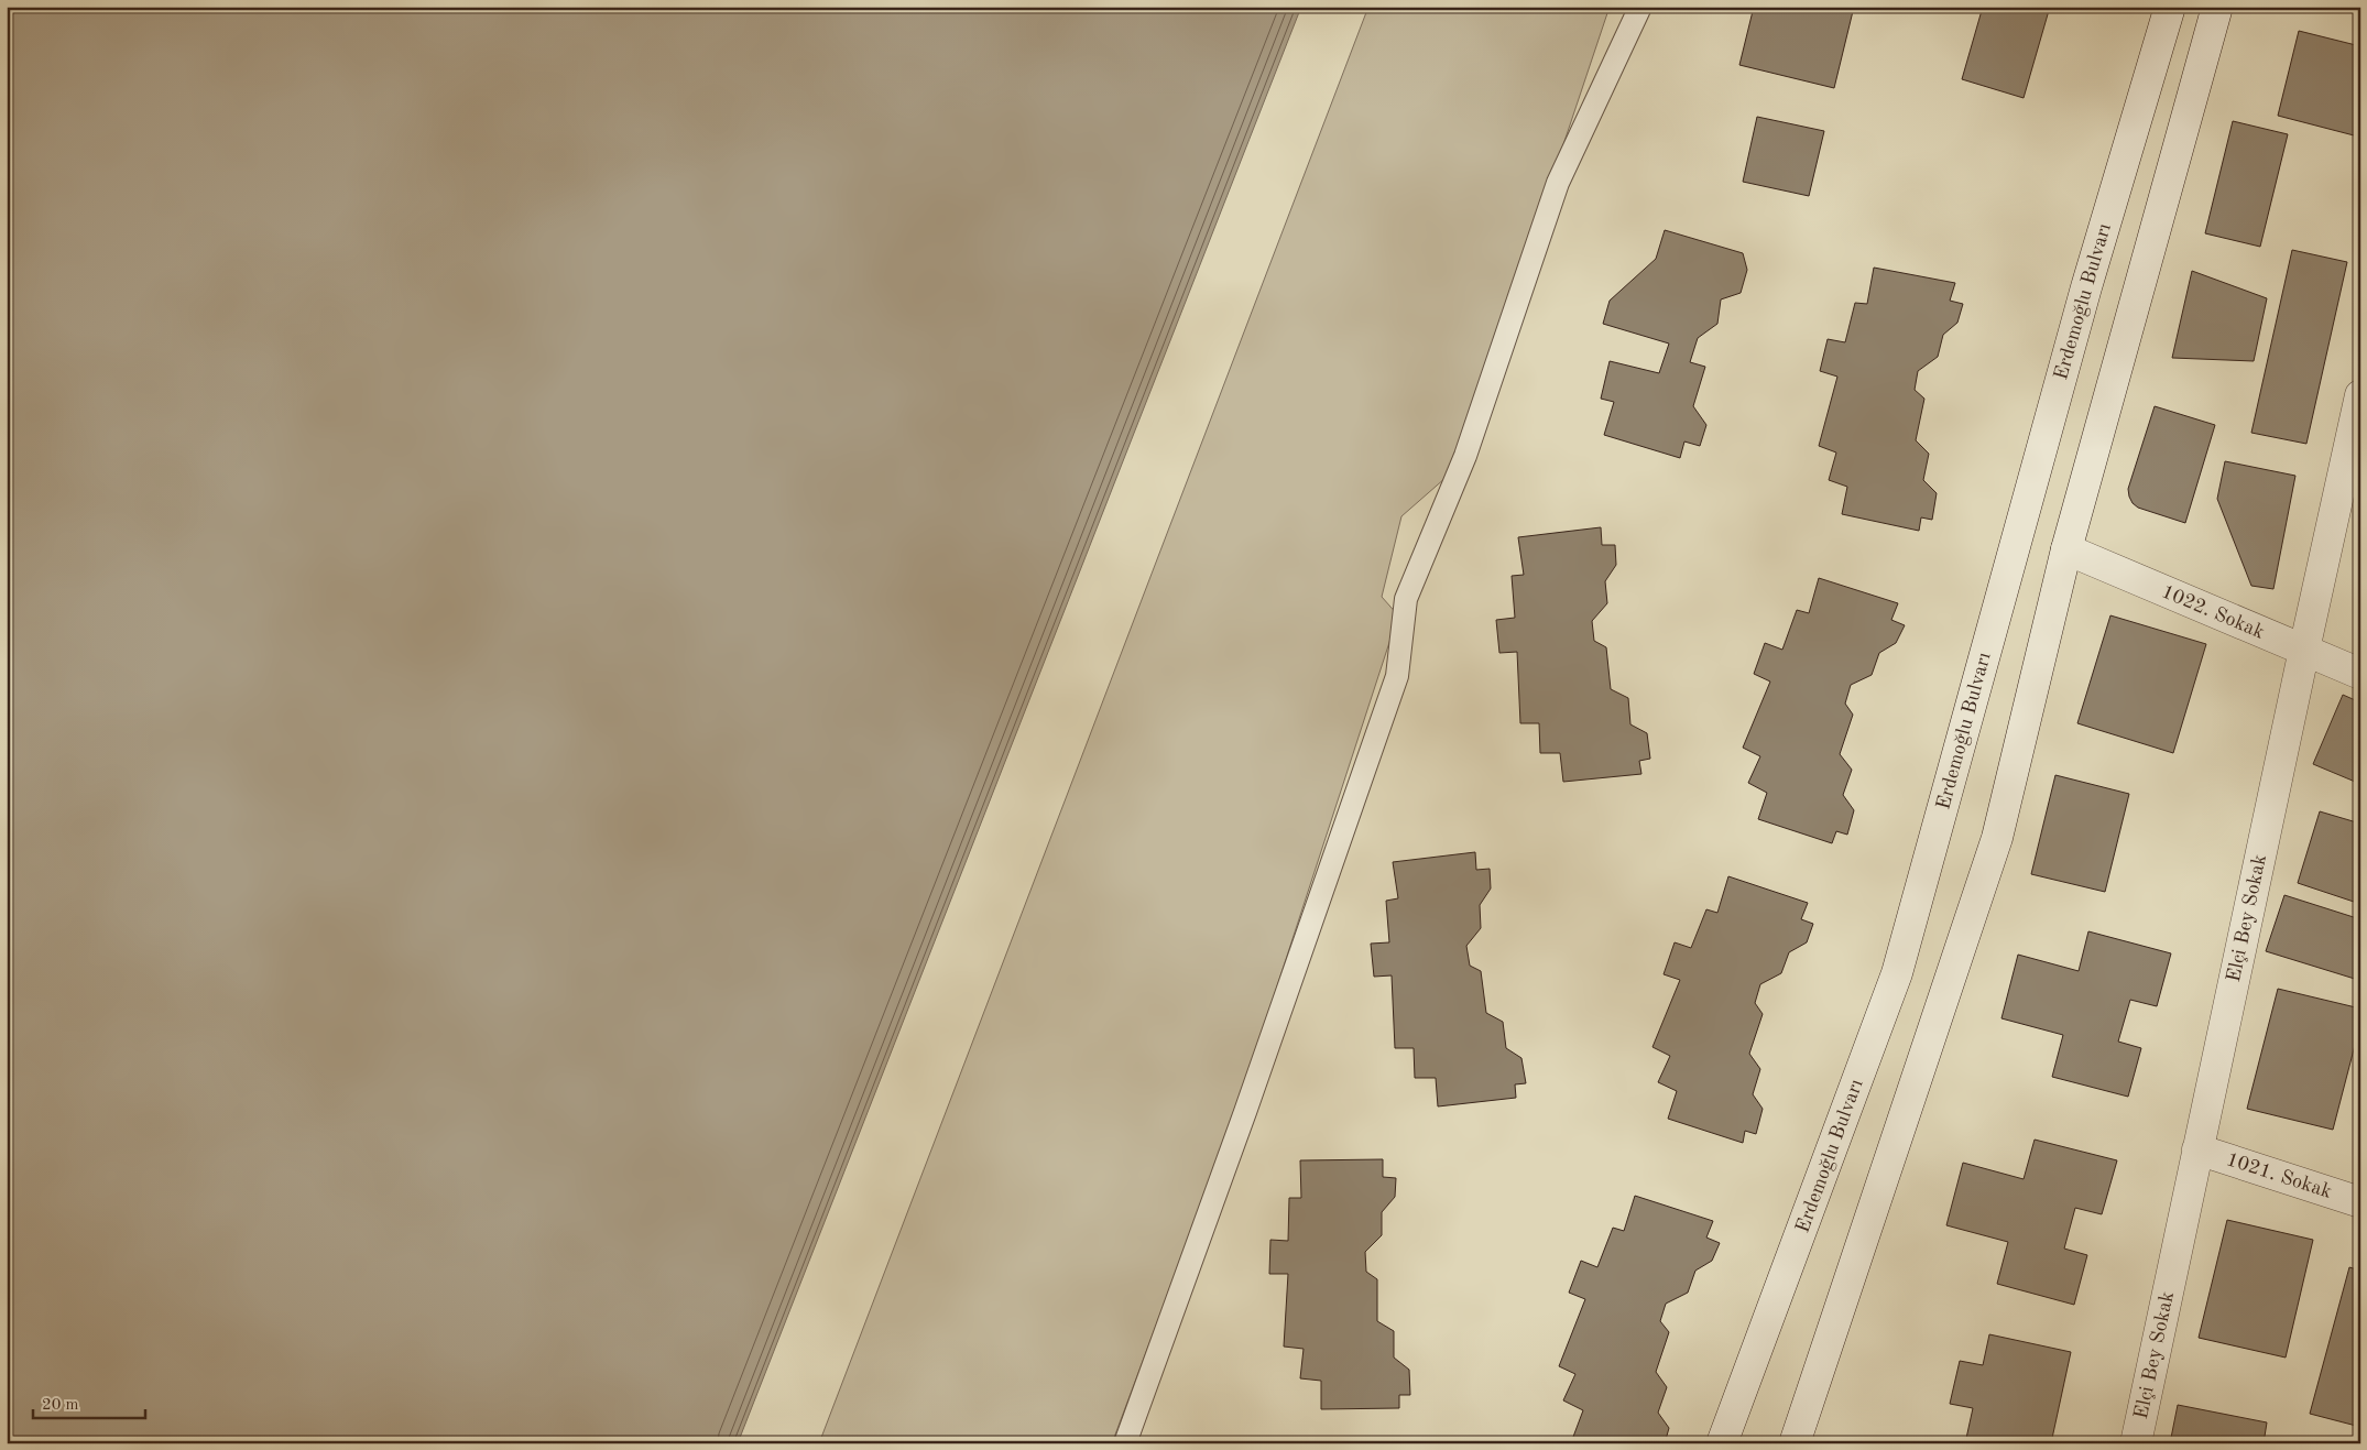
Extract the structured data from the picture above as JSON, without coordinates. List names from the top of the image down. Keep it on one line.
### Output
{"streets":{"main road":["Erdemoğlu Bulvarı","1022. Sokak","Elçi Bey Sokak","1021. Sokak"]},"crossings":[["1022. Sokak","Elçi Bey Sokak"],["Elçi Bey Sokak","1021. Sokak"]],"scale_bar":"20 m"}
